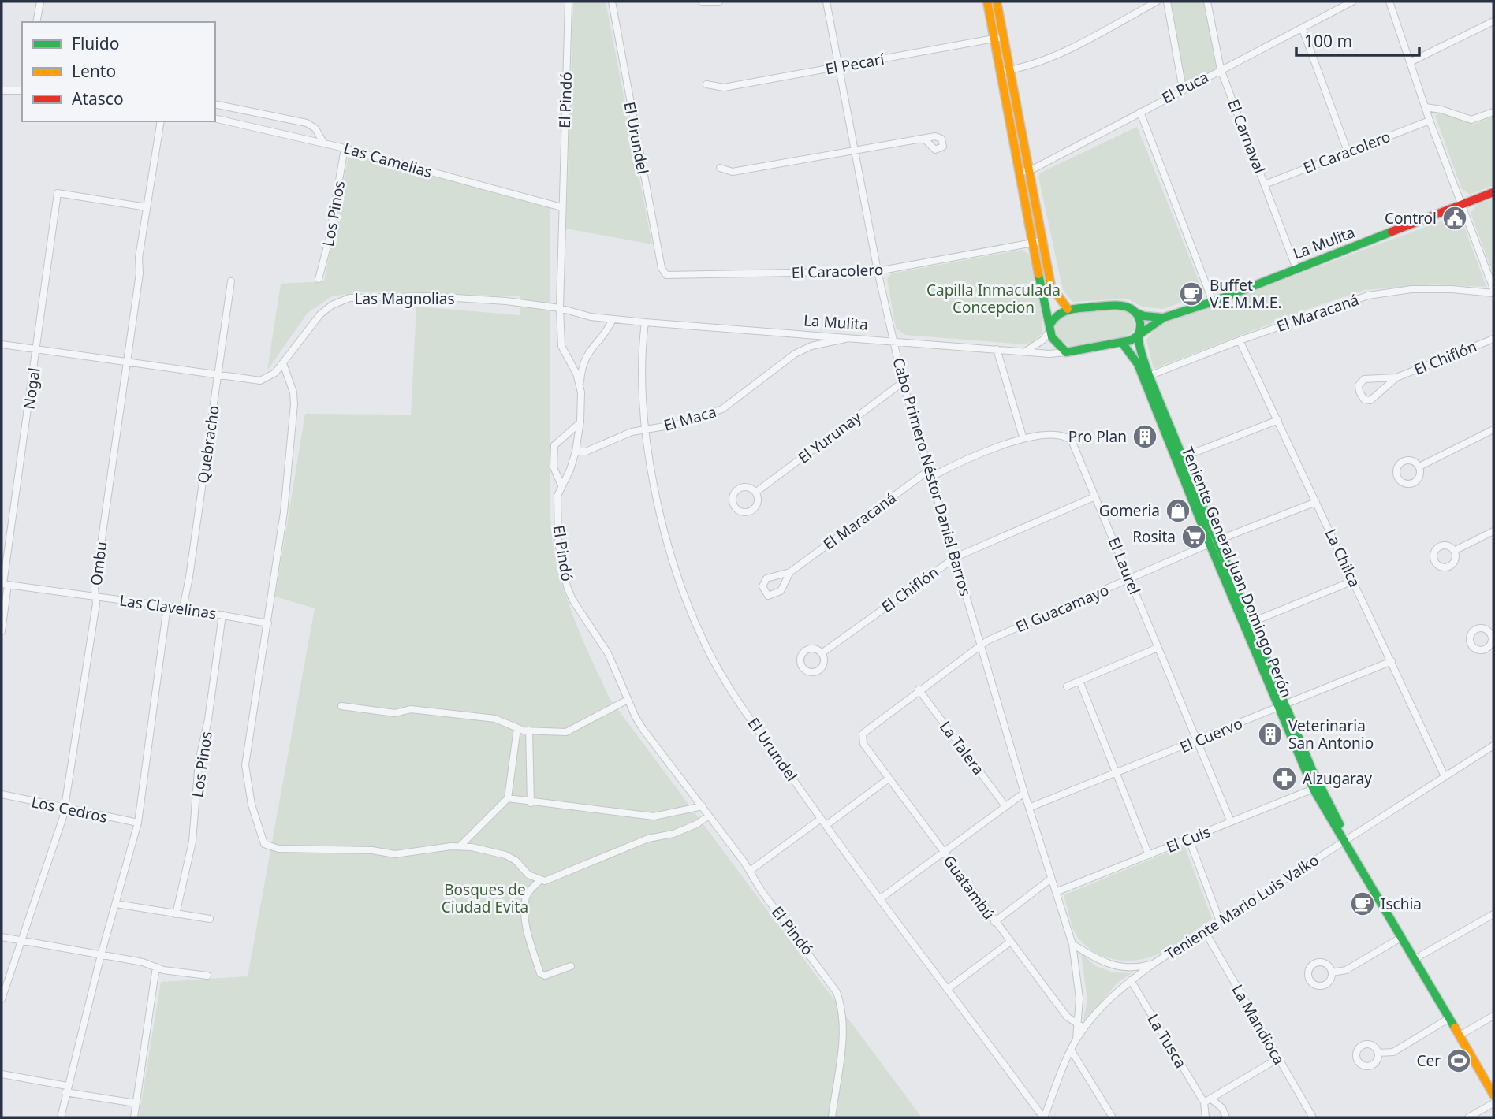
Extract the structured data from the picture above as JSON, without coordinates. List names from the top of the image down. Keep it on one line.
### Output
{"streets":{"main road":["La Mulita","Teniente General Juan Domingo Perón"],"street":["El Pecarí","El Puca","El Pindó","El Carnaval","El Urundel","El Caracolero","Las Camelias","Los Pinos","Las Magnolias","El Maracaná","El Chiflón","Nogal","El Maca","El Yurunay","Quebracho","Cabo Primero Néstor Daniel Barros","La Chilca","Ombu","El Laurel","Las Clavelinas","El Guacamayo","El Cuervo","La Talera","Los Cedros","El Cuis","Guatambú","Teniente Mario Luis Valko","La Mandioca","La Tusca"]},"crossings":[["El Pecarí","Cabo Primero Néstor Daniel Barros"],["El Puca","El Carnaval"],["El Pindó","Las Camelias"],["El Pindó","Las Magnolias"],["El Pindó","El Maca"],["El Carnaval","El Caracolero"],["El Carnaval","La Mulita"],["El Urundel","El Caracolero"],["El Urundel","La Mulita"],["El Urundel","Las Magnolias"],["El Urundel","El Maca"],["El Urundel","Teniente Mario Luis Valko"],["El Caracolero","Cabo Primero Néstor Daniel Barros"],["Las Camelias","Los Pinos"],["Los Pinos","Las Clavelinas"],["La Mulita","Las Magnolias"],["La Mulita","El Maca"],["La Mulita","Cabo Primero Néstor Daniel Barros"],["La Mulita","Teniente General Juan Domingo Perón"],["Las Magnolias","Nogal"],["Las Magnolias","Quebracho"],["Las Magnolias","Ombu"],["El Maracaná","Cabo Primero Néstor Daniel Barros"],["El Maracaná","La Chilca"],["El Maracaná","El Laurel"],["El Maracaná","Teniente General Juan Domingo Perón"],["El Chiflón","Cabo Primero Néstor Daniel Barros"],["El Chiflón","El Laurel"],["Nogal","Ombu"],["Nogal","Las Clavelinas"],["El Yurunay","Cabo Primero Néstor Daniel Barros"],["Quebracho","Las Clavelinas"],["Cabo Primero Néstor Daniel Barros","El Guacamayo"],["Cabo Primero Néstor Daniel Barros","El Cuervo"],["Cabo Primero Néstor Daniel Barros","El Cuis"],["Cabo Primero Néstor Daniel Barros","Guatambú"],["Cabo Primero Néstor Daniel Barros","Teniente Mario Luis Valko"],["La Chilca","El Guacamayo"],["La Chilca","El Cuervo"],["La Chilca","Teniente Mario Luis Valko"],["Ombu","Las Clavelinas"],["Ombu","Los Cedros"],["El Laurel","El Guacamayo"],["El Laurel","El Cuervo"],["El Laurel","El Cuis"],["Teniente General Juan Domingo Perón","El Guacamayo"],["Teniente General Juan Domingo Perón","El Cuervo"],["Teniente General Juan Domingo Perón","El Cuis"],["Teniente General Juan Domingo Perón","Teniente Mario Luis Valko"],["El Guacamayo","La Talera"],["El Guacamayo","Guatambú"],["Guatambú","Teniente Mario Luis Valko"],["Teniente Mario Luis Valko","La Mandioca"],["Teniente Mario Luis Valko","La Tusca"]],"parks":["Capilla Inmaculada Concepcion","Bosques de Ciudad Evita"],"places":{"public building":["Control"],"cafe":["Buffet V.E.M.M.E.","Ischia"],"building":["Pro Plan","Veterinaria San Antonio"],"shop":["Gomeria"],"supermarket":["Rosita"],"pharmacy":["Alzugaray"],"sports":["Cer"]},"legend":["Fluido","Lento","Atasco"],"scale_bar":"100 m"}
